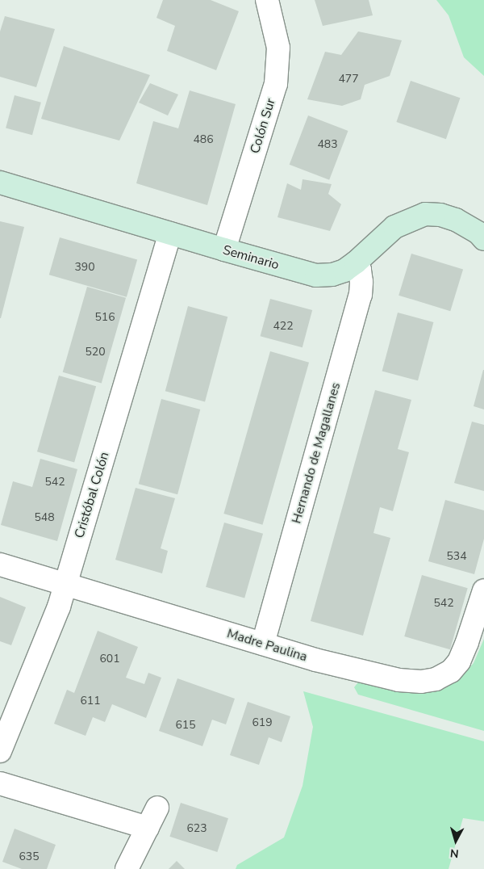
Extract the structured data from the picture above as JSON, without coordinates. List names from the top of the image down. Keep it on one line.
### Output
{"streets":{"street":["Colón Sur","Seminario","Hernando de Magallanes","Cristóbal Colón","Madre Paulina"]},"crossings":[["Colón Sur","Seminario"],["Seminario","Hernando de Magallanes"],["Seminario","Cristóbal Colón"],["Hernando de Magallanes","Madre Paulina"],["Cristóbal Colón","Madre Paulina"]],"house_numbers":["477","486","483","390","516","422","520","542","548","534","542","601","611","619","615","623","635"],"north":"bottom"}
